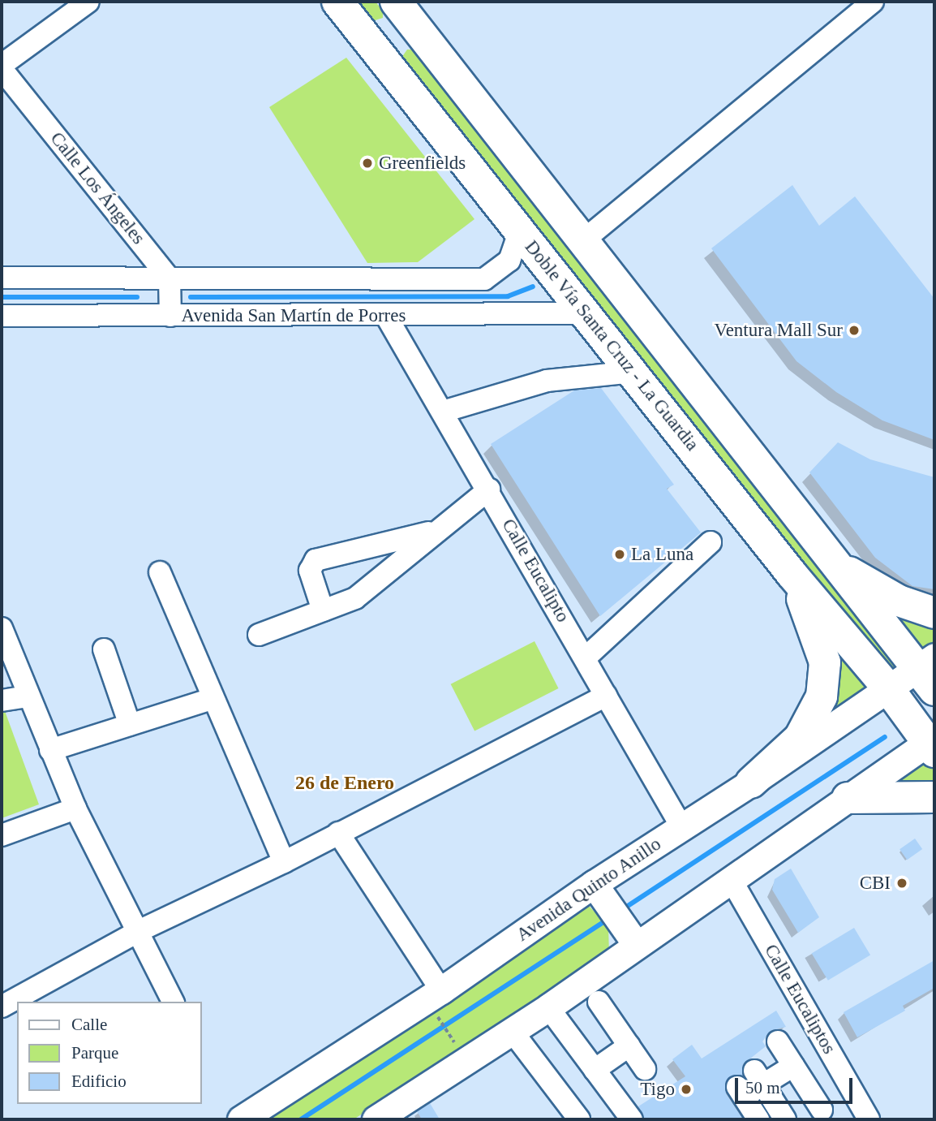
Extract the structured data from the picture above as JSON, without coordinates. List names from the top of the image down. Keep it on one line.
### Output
{"streets":{"highway":["Doble Vía Santa Cruz - La Guardia"],"main road":["Avenida Quinto Anillo"],"street":["Calle Los Ángeles","Avenida San Martín de Porres","Calle Eucalipto","Calle Eucaliptos"]},"crossings":[["Calle Los Ángeles","Avenida San Martín de Porres"],["Avenida San Martín de Porres","Doble Vía Santa Cruz - La Guardia"],["Avenida San Martín de Porres","Calle Eucalipto"],["Doble Vía Santa Cruz - La Guardia","Avenida Quinto Anillo"],["Calle Eucalipto","Avenida Quinto Anillo"]],"districts":["26 de Enero"],"places":["Greenfields","Ventura Mall Sur","La Luna","CBI","Tigo"],"legend":["Calle","Parque","Edificio"],"scale_bar":"50 m"}
